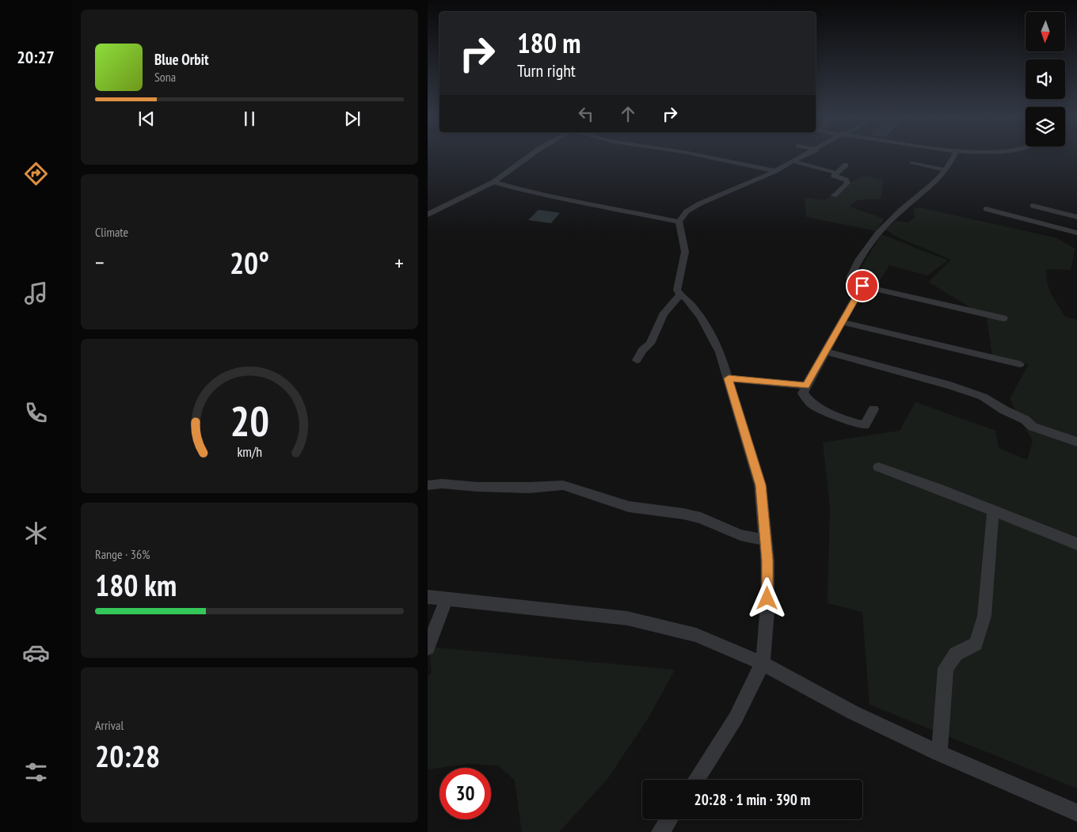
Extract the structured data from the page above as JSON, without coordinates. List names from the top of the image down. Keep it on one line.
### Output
{"north":"bottom","page":{"tabs":"20:27","turn":["180 m","Turn right"],"song":["Blue Orbit","Sona"],"tile":["Climate",["Range · 36%","180 km"],["Arrival","20:28"]],"heat":["−","20°","+"],"limit":"30","trip":"20:28 · 1 min · 390 m","gauge":["20","km/h"]}}
